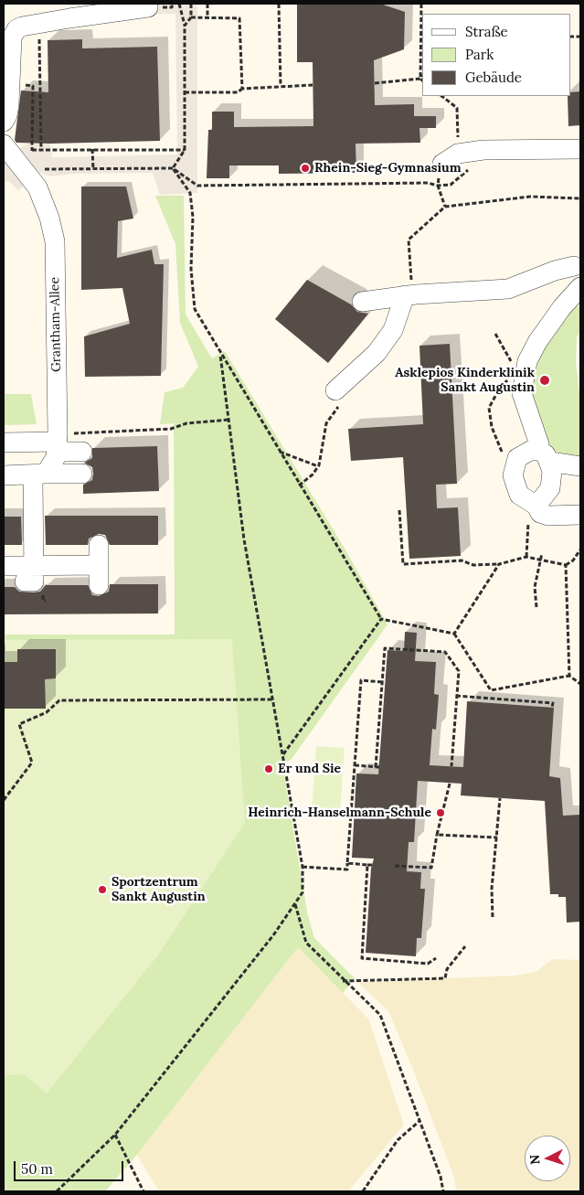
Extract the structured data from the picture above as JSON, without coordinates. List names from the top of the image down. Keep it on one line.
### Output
{"streets":{"street":["Grantham-Allee"]},"places":["Rhein-Sieg-Gymnasium","Asklepios Kinderklinik Sankt Augustin","Er und Sie","Heinrich-Hanselmann-Schule","Sportzentrum Sankt Augustin"],"legend":["Straße","Park","Gebäude"],"scale_bar":"50 m","north":"left"}
